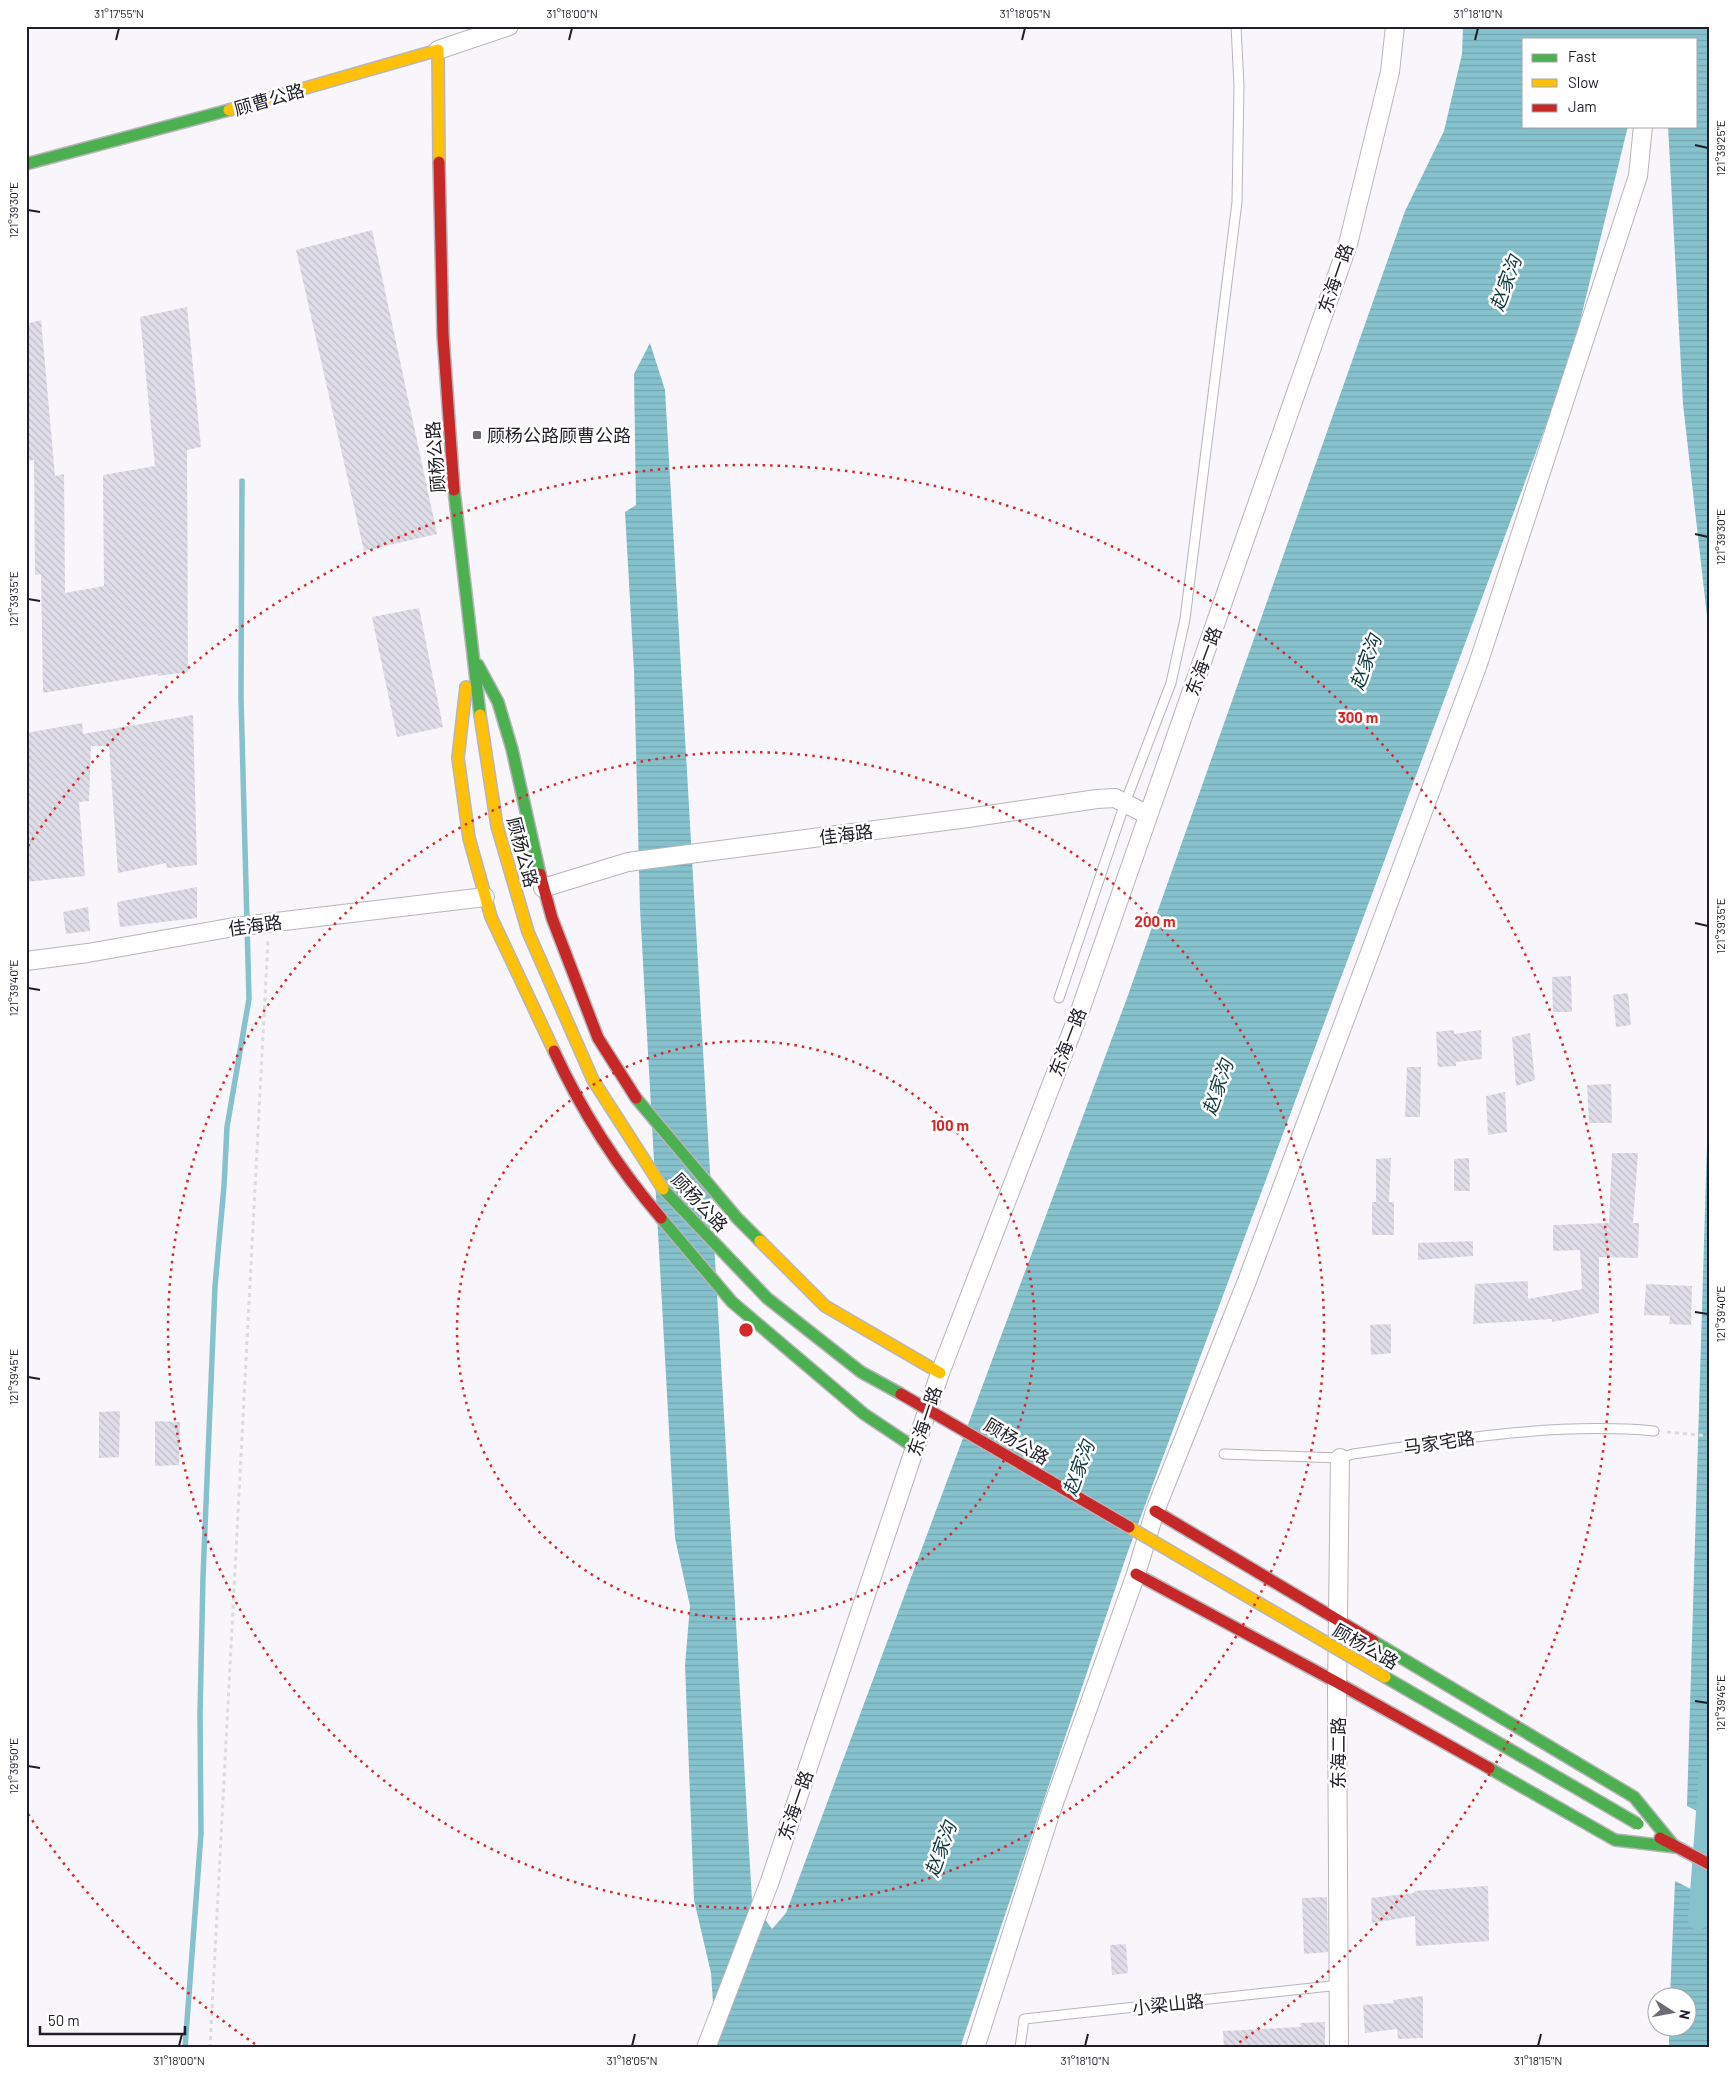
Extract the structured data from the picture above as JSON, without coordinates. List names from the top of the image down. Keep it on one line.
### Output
{"streets":{"street":["顾曹公路","东海一路","顾杨公路","佳海路","东海二路"],"lane":["马家宅路","小梁山路"]},"crossings":[["顾曹公路","顾杨公路"],["东海一路","佳海路"],["马家宅路","东海二路"],["东海二路","小梁山路"]],"water":["赵家沟"],"places":{"transit":["顾杨公路顾曹公路"]},"legend":["Fast","Slow","Jam"],"scale_bar":"50 m","north":"right","coordinates":["31°17'55\"N","31°18'00\"N","31°18'05\"N","31°18'10\"N","121°39'25\"E","121°39'30\"E","121°39'35\"E","121°39'40\"E","121°39'45\"E","121°39'50\"E","31°18'15\"N"],"rings":["300 m","200 m","100 m"]}
